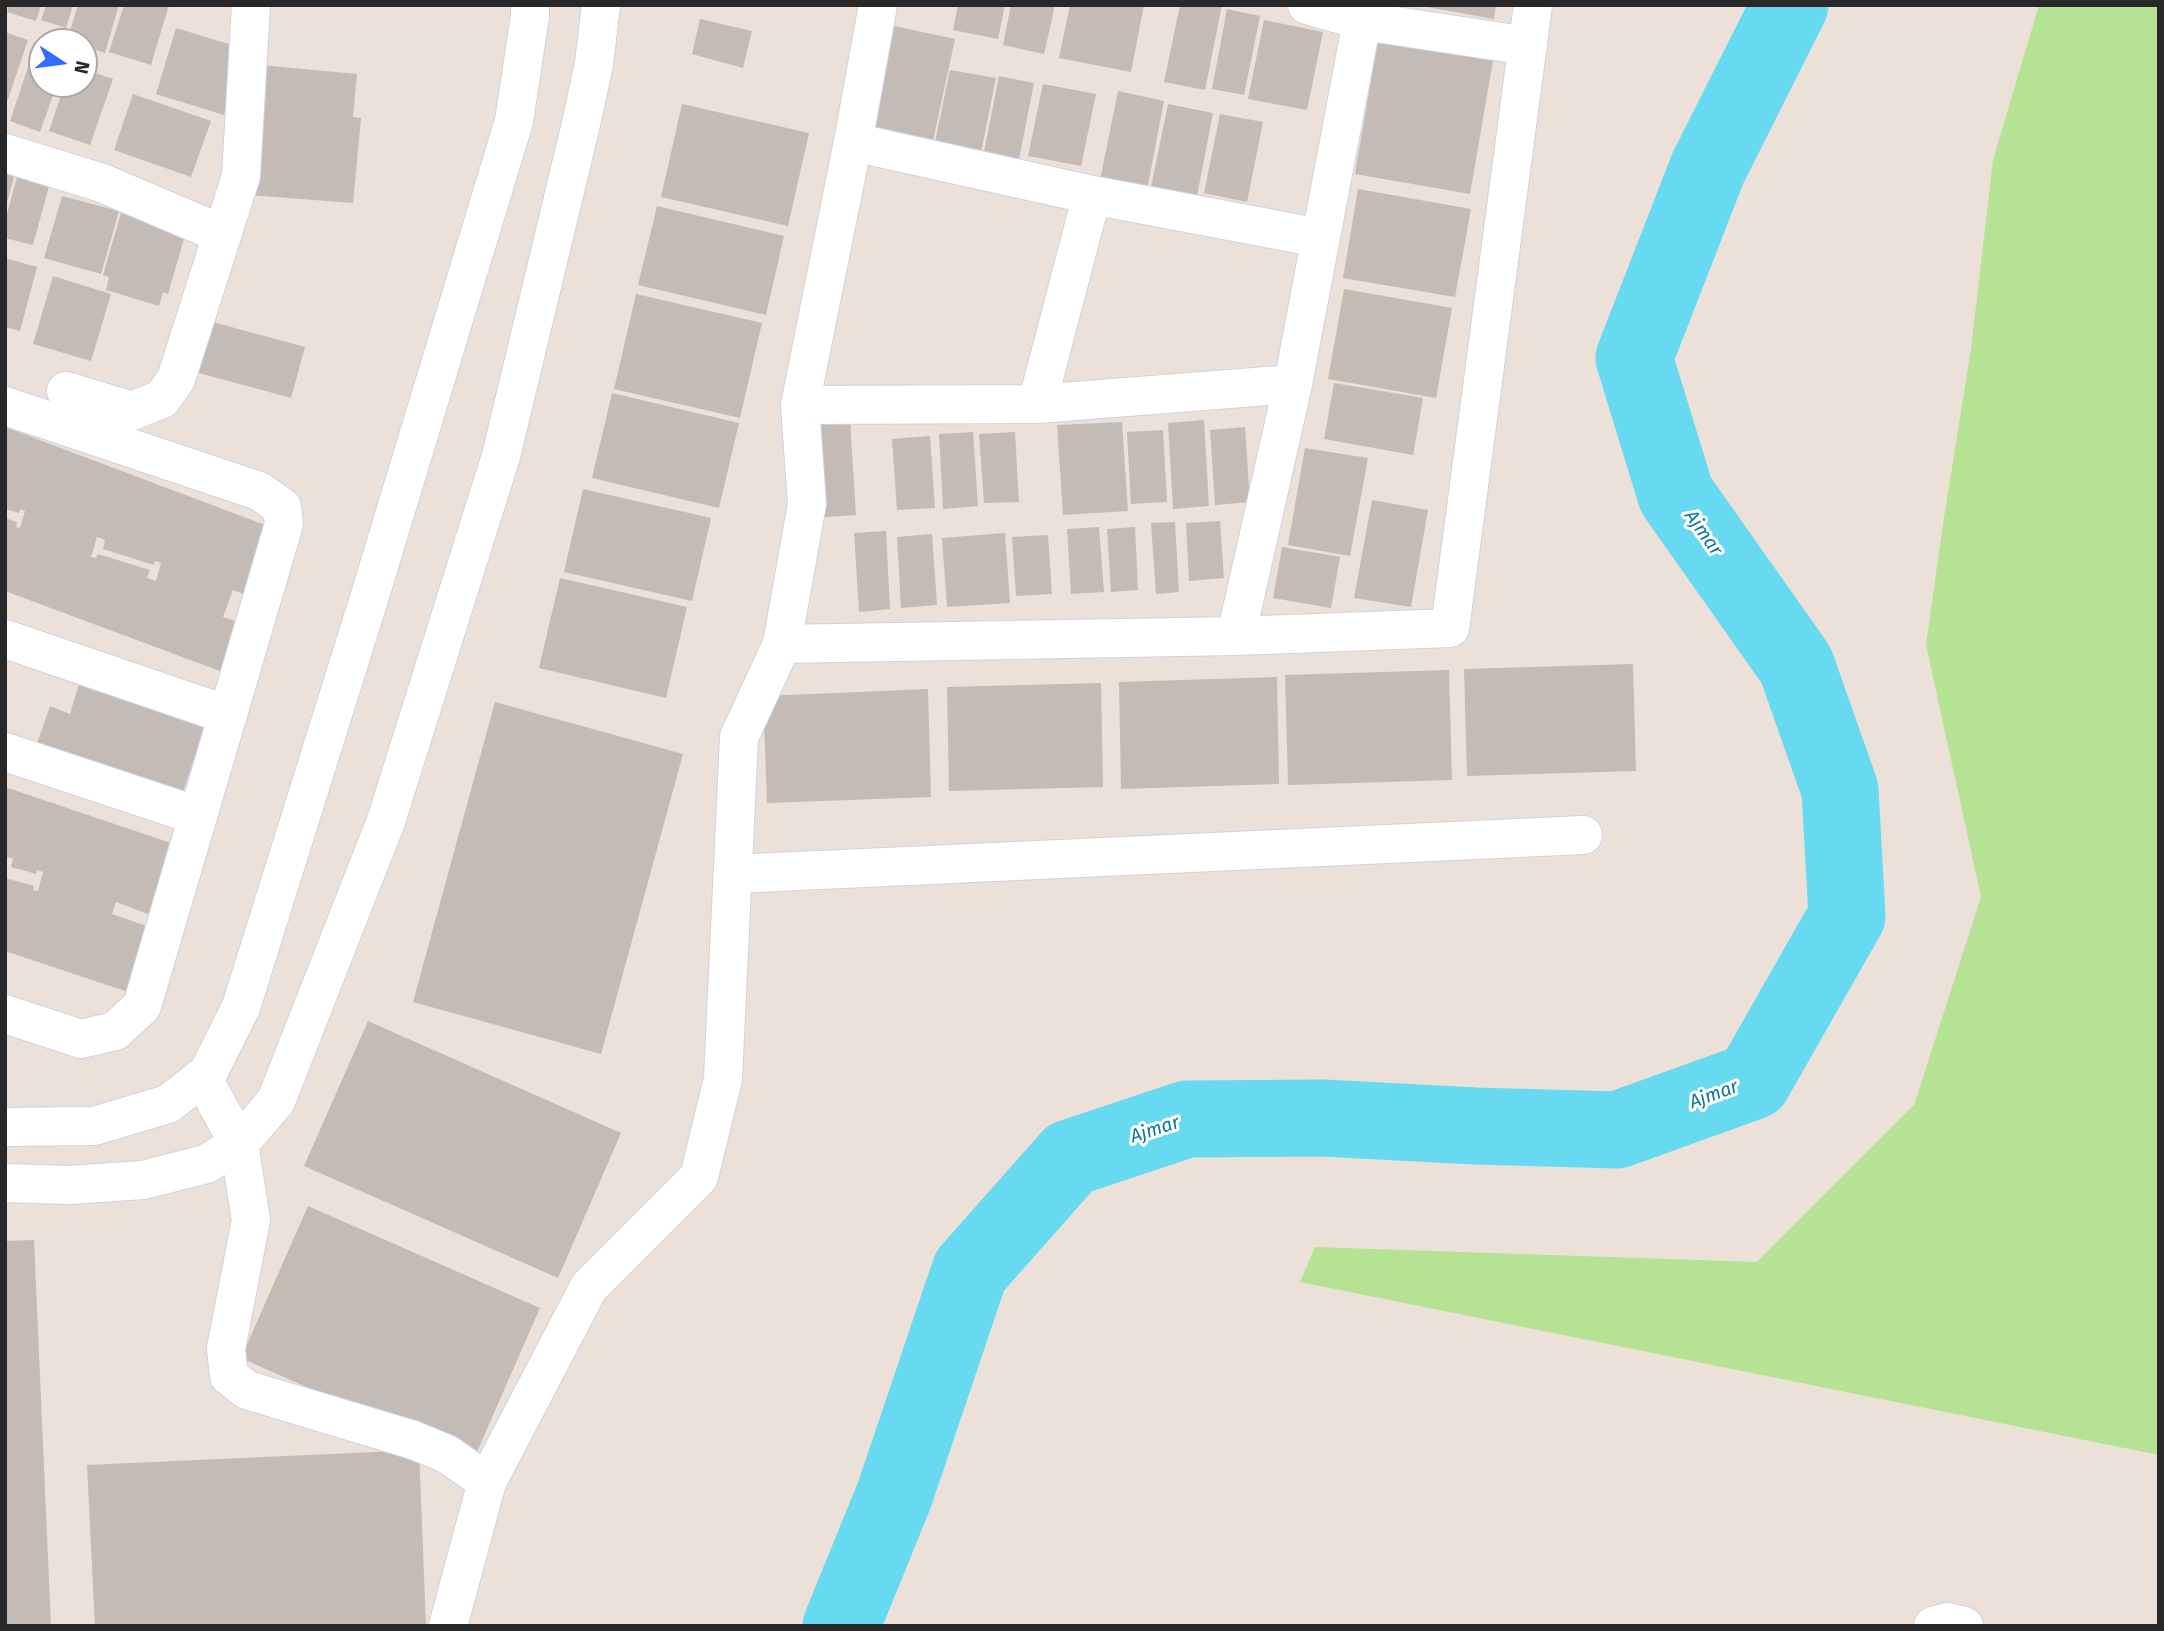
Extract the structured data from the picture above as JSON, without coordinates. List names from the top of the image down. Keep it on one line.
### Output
{"water":["Ajmar"],"north":"right"}
